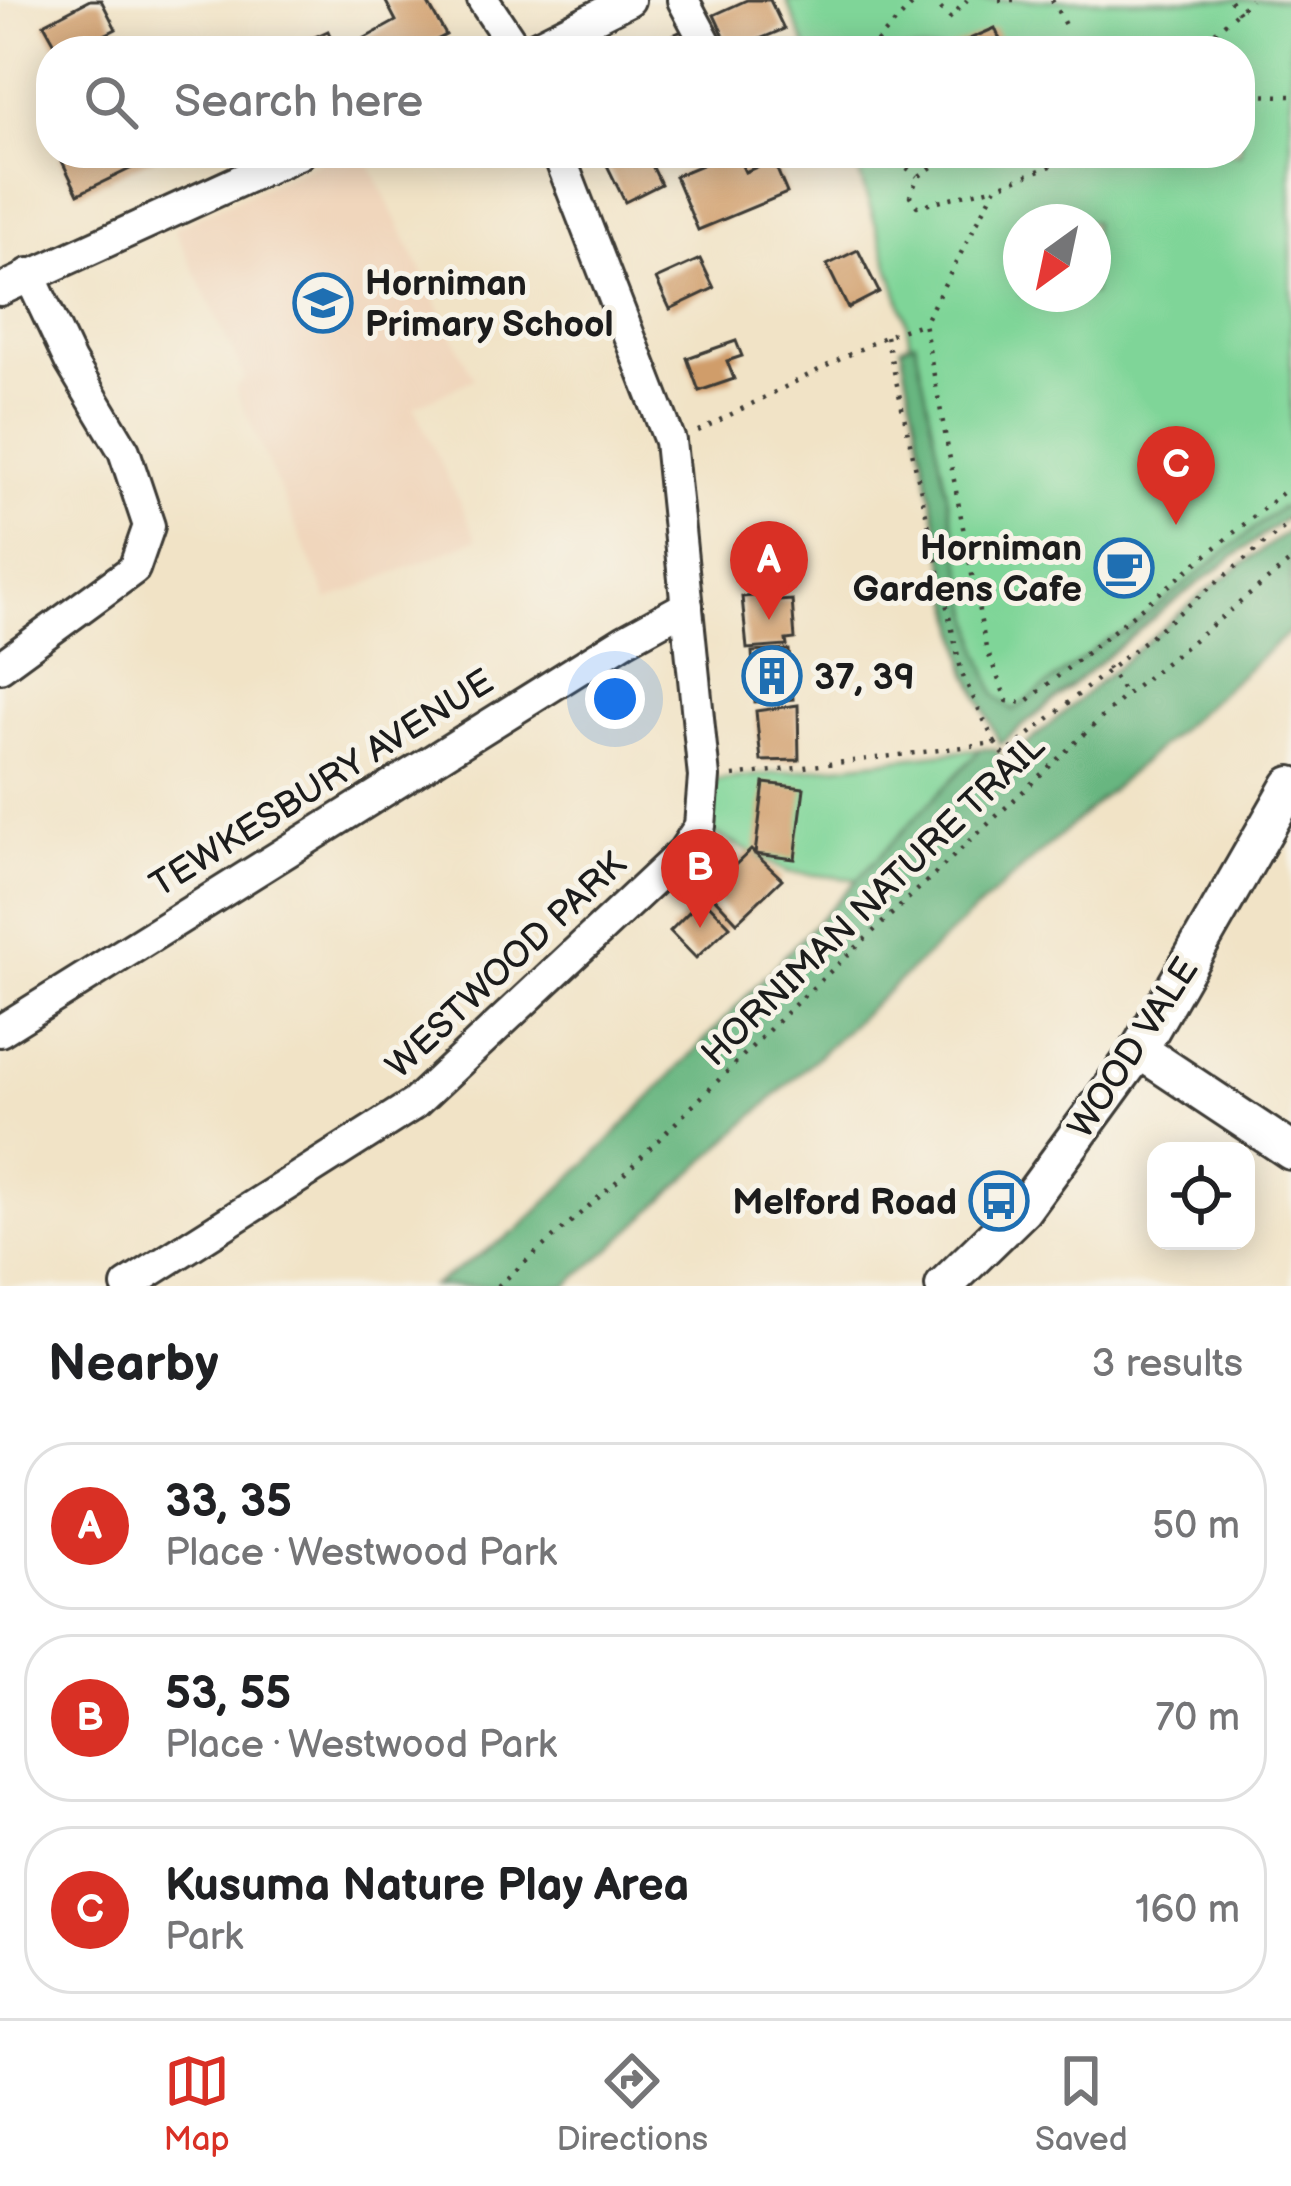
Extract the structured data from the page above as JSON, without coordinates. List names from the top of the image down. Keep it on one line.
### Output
{"streets":{"street":["TEWKESBURY AVENUE","WESTWOOD PARK","WOOD VALE"],"path":["HORNIMAN NATURE TRAIL"]},"crossings":[["TEWKESBURY AVENUE","WESTWOOD PARK"]],"places":{"school or university":["Horniman Primary School"],"cafe":["Horniman Gardens Cafe"],"building":["37, 39"],"bus stop":["Melford Road"]},"north":"bottom left","page":{"search":"Search here","pins":["C","A","B"],"heading":["Nearby","3 results"],"list":[{"mark":"A","name":"33, 35","note":"Place · Westwood Park","value":"50 m"},{"mark":"B","name":"53, 55","note":"Place · Westwood Park","value":"70 m"},{"mark":"C","name":"Kusuma Nature Play Area","note":"Park","value":"160 m"}],"nav":["Map","Directions","Saved"]}}
